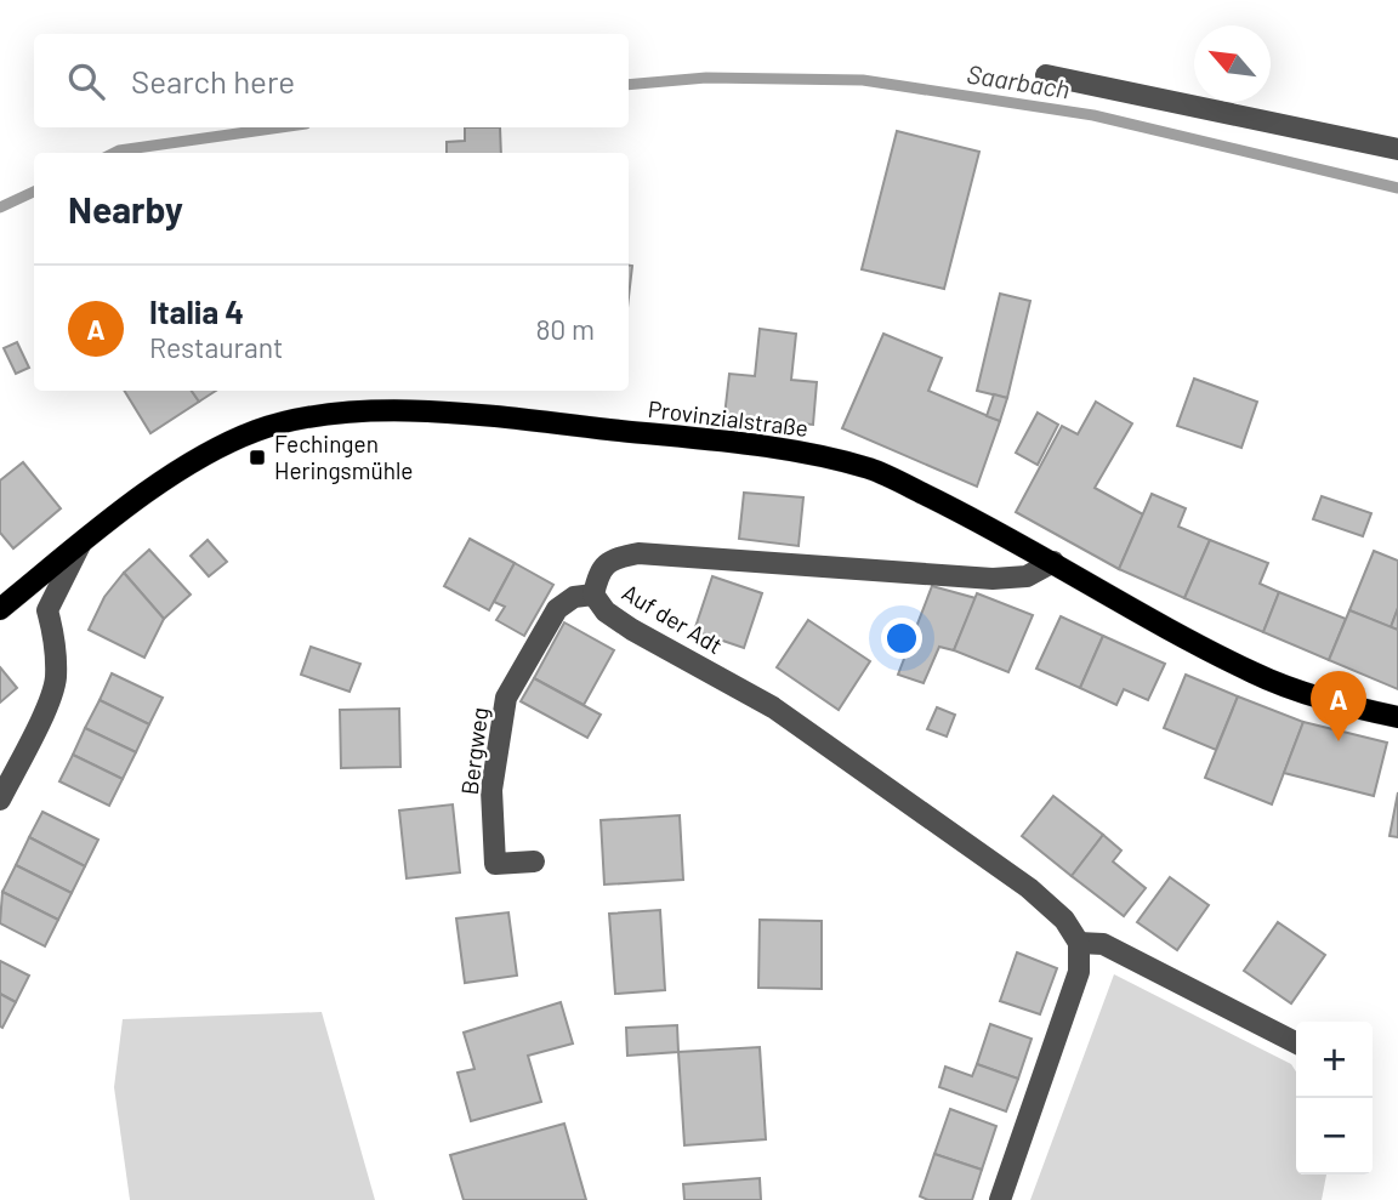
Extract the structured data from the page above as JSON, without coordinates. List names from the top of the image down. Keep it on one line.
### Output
{"streets":{"main road":["Provinzialstraße"],"street":["Auf der Adt","Bergweg"]},"crossings":[["Provinzialstraße","Auf der Adt"],["Auf der Adt","Bergweg"]],"water":["Saarbach"],"places":{"transit":["Fechingen Heringsmühle"]},"north":"top left","page":{"search":"Search here","heading":"Nearby","list":[{"mark":"A","name":"Italia 4","note":"Restaurant","value":"80 m"}],"pins":"A","map_buttons":["+","−"]}}
